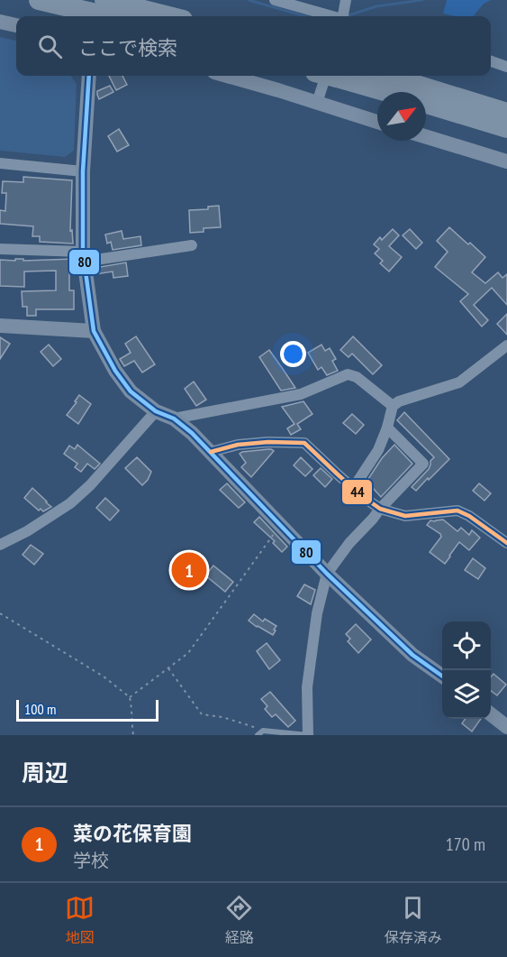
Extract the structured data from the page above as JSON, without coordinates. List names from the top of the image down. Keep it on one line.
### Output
{"lines":["transit line 80","transit line 44"],"scale_bar":"100 m","north":"top right","page":{"search":"ここで検索","pins":"1","scale":"100 m","heading":"周辺","list":[{"mark":"1","name":"菜の花保育園","note":"学校","value":"170 m"}],"nav":["地図","経路","保存済み"]}}
